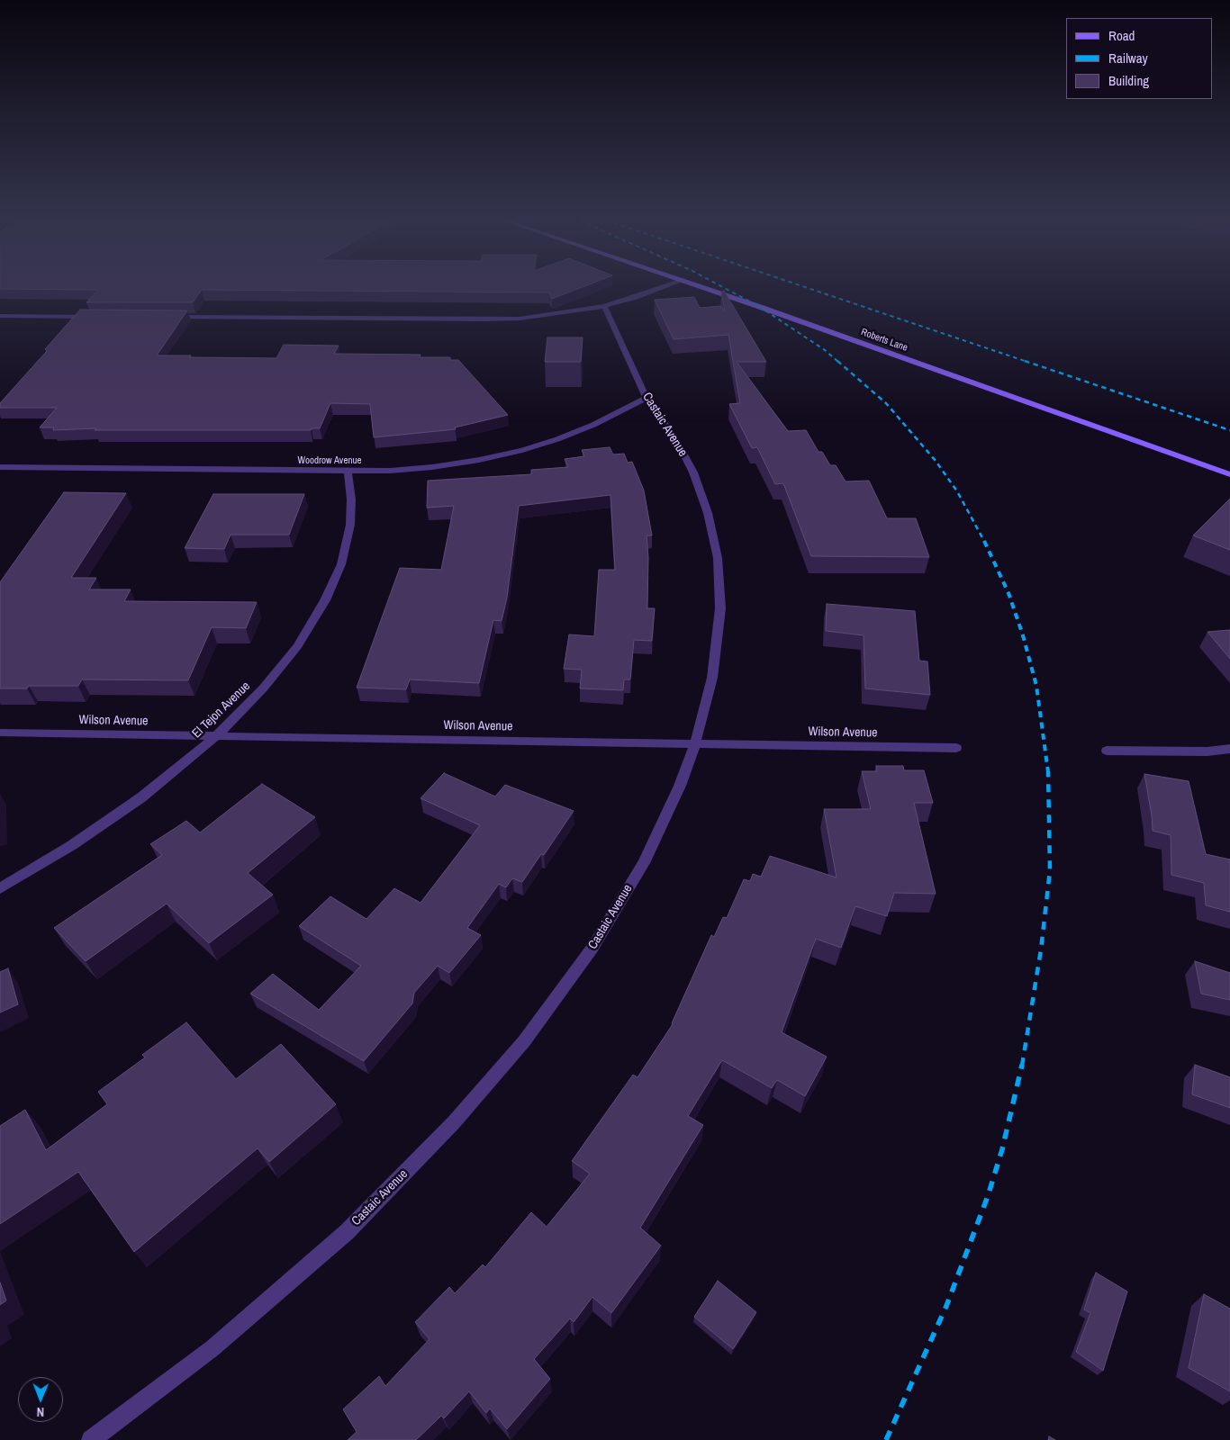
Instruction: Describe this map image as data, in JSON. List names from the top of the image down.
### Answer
{
  "streets": {
    "street": [
      "Roberts Lane",
      "Castaic Avenue",
      "Woodrow Avenue",
      "El Tejon Avenue",
      "Wilson Avenue"
    ]
  },
  "crossings": [
    ["Castaic Avenue", "Woodrow Avenue"],
    ["Castaic Avenue", "Wilson Avenue"],
    ["Woodrow Avenue", "El Tejon Avenue"],
    ["El Tejon Avenue", "Wilson Avenue"]
  ],
  "legend": ["Road", "Railway", "Building"],
  "north": "bottom"
}
